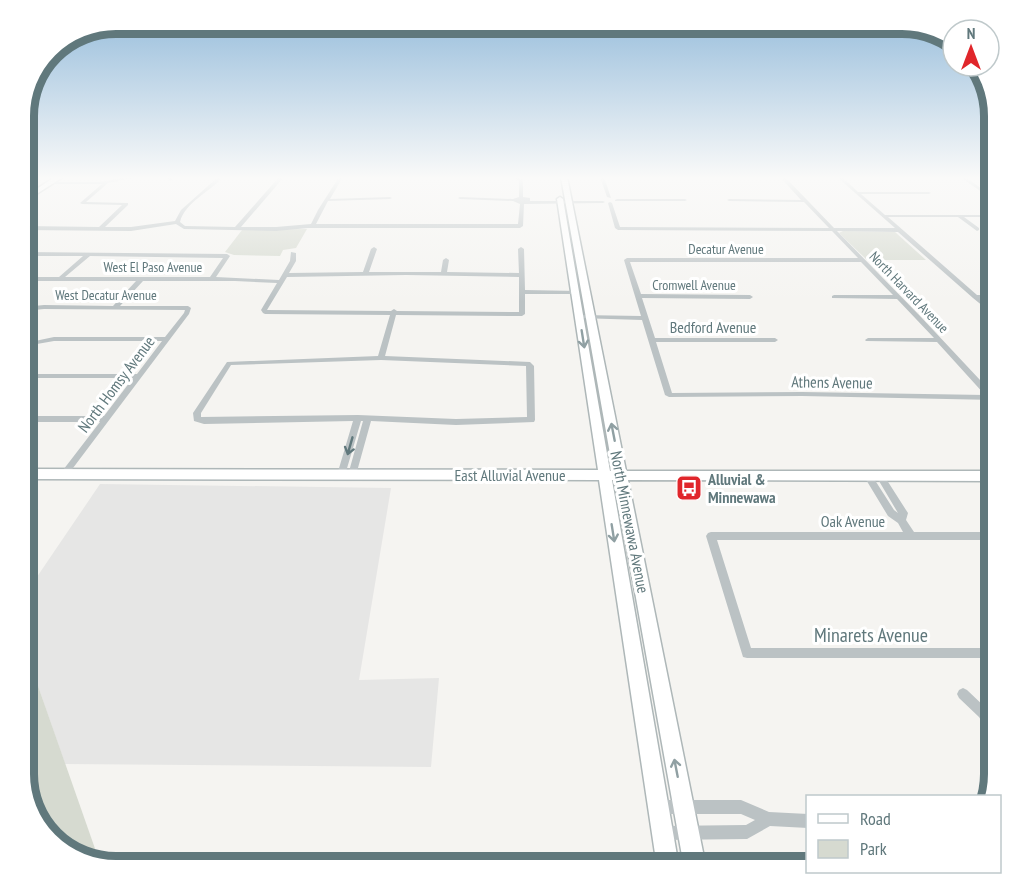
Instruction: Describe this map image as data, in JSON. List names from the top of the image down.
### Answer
{
  "streets": {
    "main road": ["East Alluvial Avenue", "North Minnewawa Avenue"],
    "street": [
      "Decatur Avenue",
      "West El Paso Avenue",
      "Cromwell Avenue",
      "North Harvard Avenue",
      "West Decatur Avenue",
      "Bedford Avenue",
      "Athens Avenue",
      "North Homsy Avenue",
      "Oak Avenue",
      "Minarets Avenue"
    ]
  },
  "crossings": [
    ["Decatur Avenue", "Cromwell Avenue"],
    ["Decatur Avenue", "North Harvard Avenue"],
    ["West Decatur Avenue", "North Homsy Avenue"],
    ["Bedford Avenue", "Athens Avenue"],
    ["Bedford Avenue", "North Minnewawa Avenue"],
    ["North Homsy Avenue", "East Alluvial Avenue"],
    ["East Alluvial Avenue", "North Minnewawa Avenue"],
    ["Oak Avenue", "Minarets Avenue"]
  ],
  "places": {
    "bus stop": ["Alluvial & Minnewawa"]
  },
  "legend": ["Road", "Park"],
  "north": "top"
}
